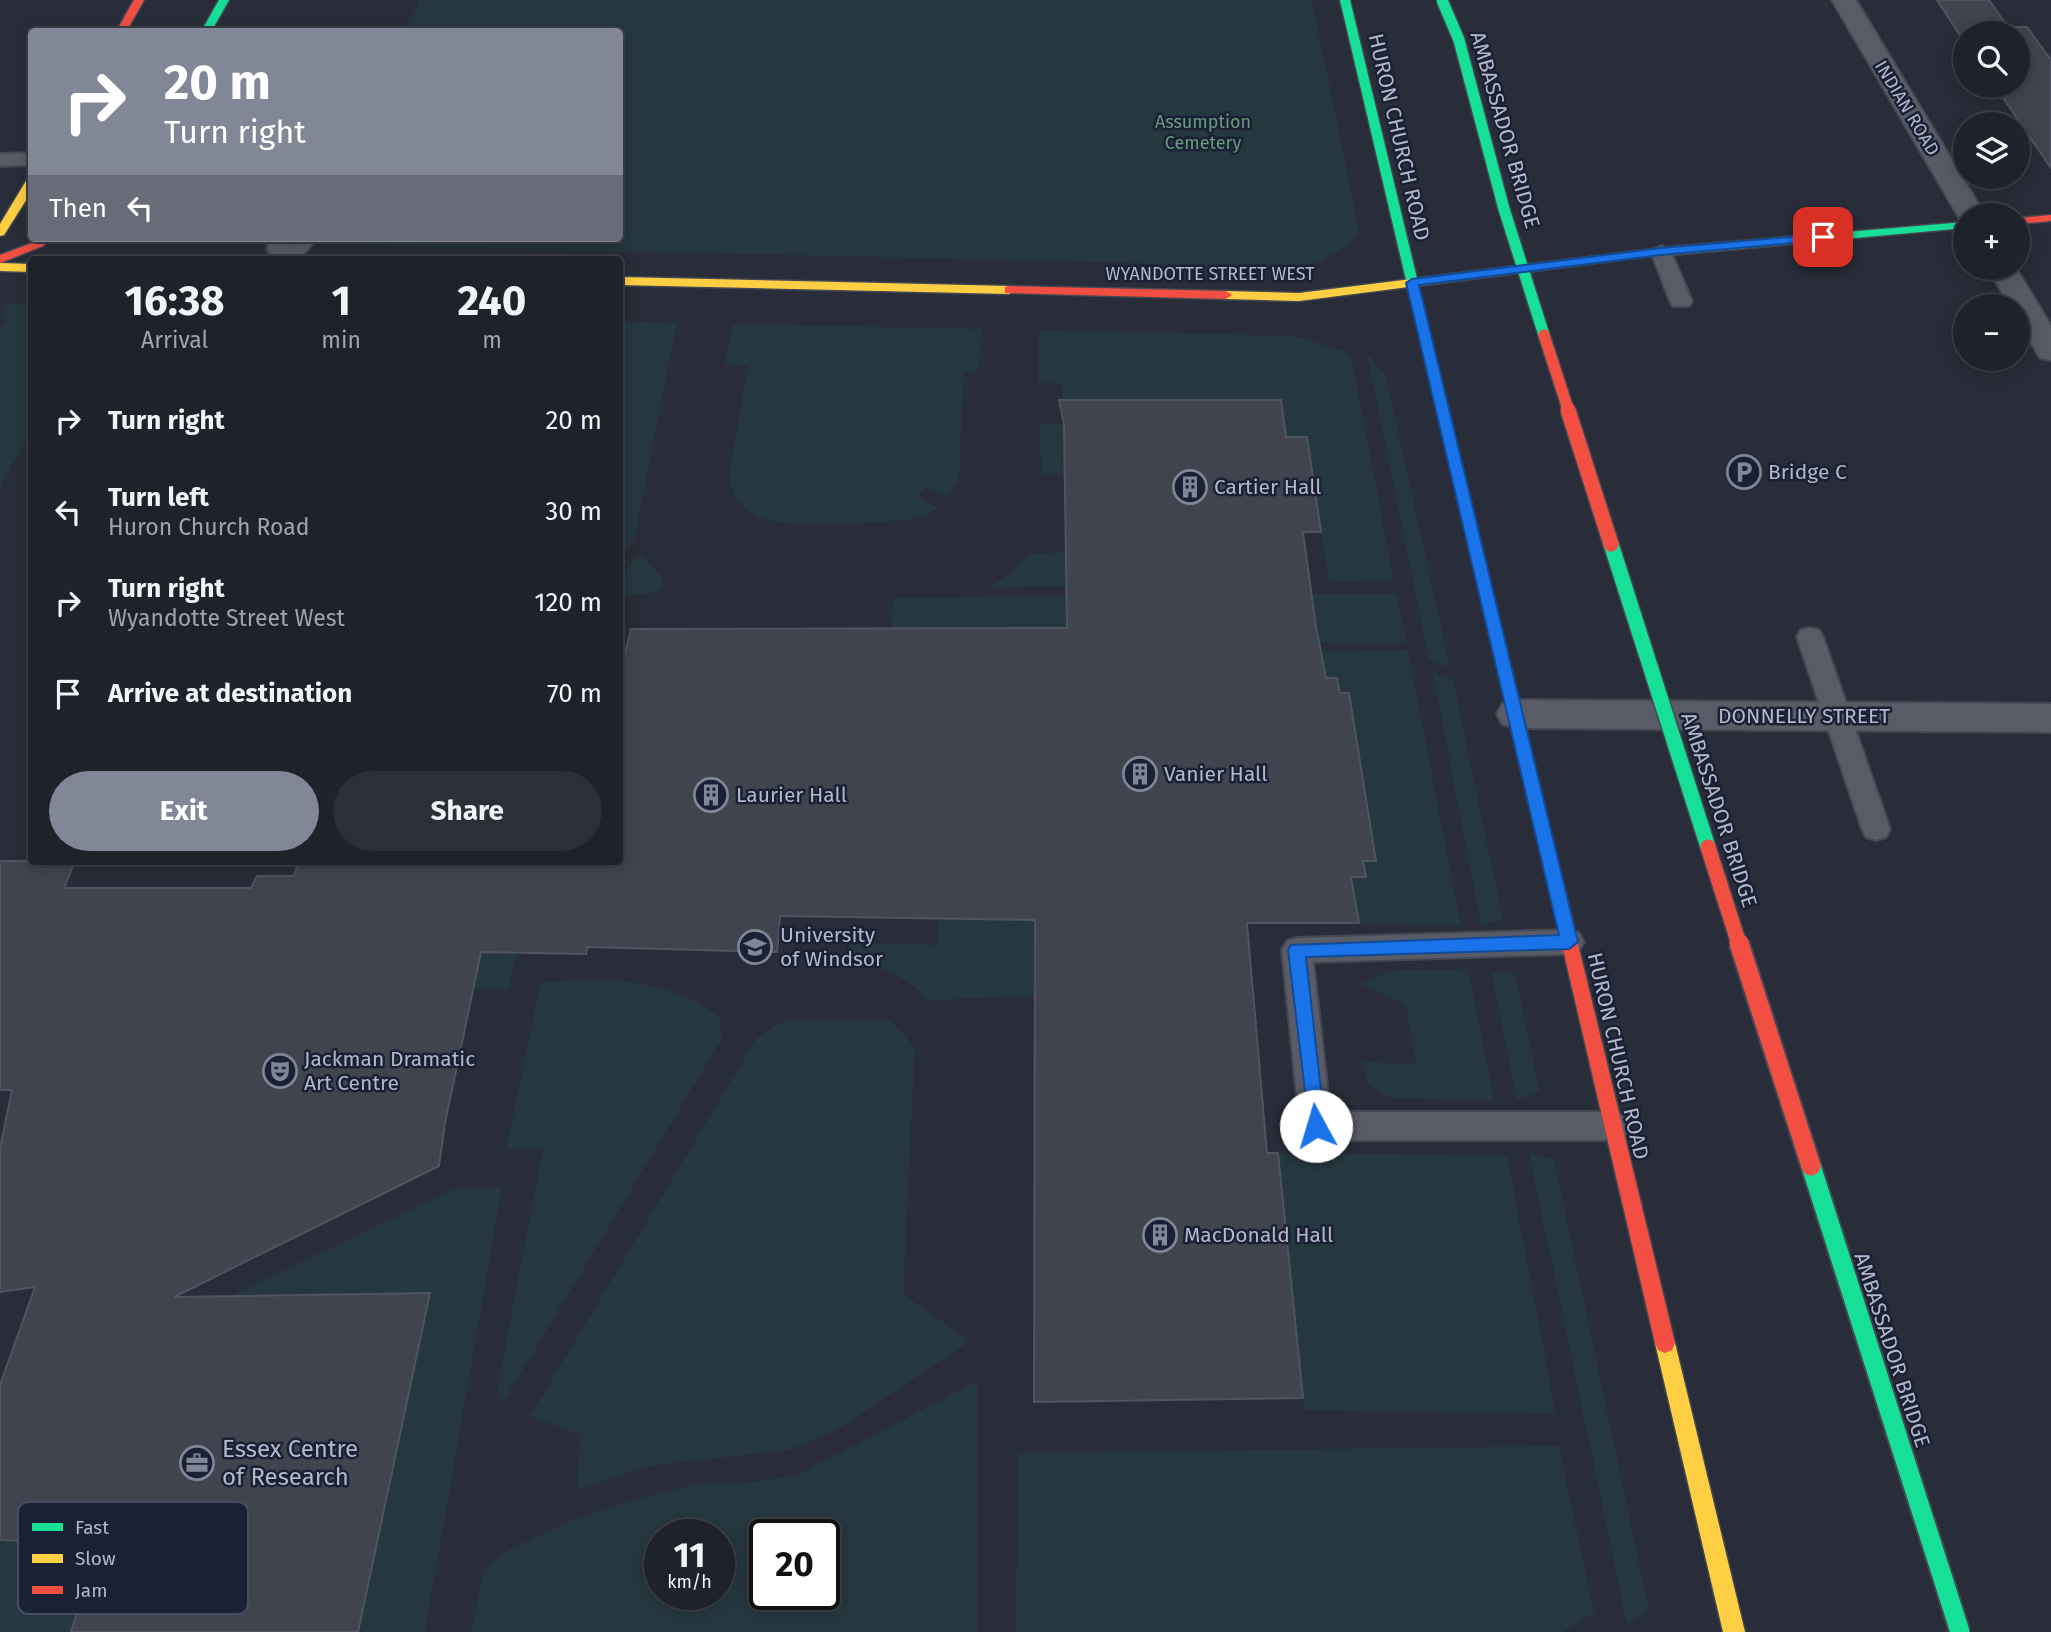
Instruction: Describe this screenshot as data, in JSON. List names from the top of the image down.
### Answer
{
  "streets": {
    "main road": ["AMBASSADOR BRIDGE", "HURON CHURCH ROAD", "WYANDOTTE STREET WEST"],
    "street": ["INDIAN ROAD", "DONNELLY STREET"]
  },
  "crossings": [
    ["HURON CHURCH ROAD", "WYANDOTTE STREET WEST"],
    ["HURON CHURCH ROAD", "DONNELLY STREET"]
  ],
  "parks": ["Assumption Cemetery"],
  "places": {
    "parking": ["Bridge C"],
    "building": [
      "Cartier Hall",
      "Vanier Hall",
      "Laurier Hall",
      "MacDonald Hall"
    ],
    "school or university": ["University of Windsor"],
    "theatre": ["Jackman Dramatic Art Centre"],
    "office": ["Essex Centre of Research"]
  },
  "legend": ["Fast", "Slow", "Jam"],
  "page": {
    "map_buttons": ["+", "−"],
    "turn": ["20 m", "Turn right"],
    "then": "Then",
    "eta": [
      "16:38",
      "Arrival",
      "1",
      "min",
      "240",
      "m"
    ],
    "list": [
      {
        "name": "Turn right",
        "value": "20 m"
      },
      {
        "name": "Turn left",
        "note": "Huron Church Road",
        "value": "30 m"
      },
      {
        "name": "Turn right",
        "note": "Wyandotte Street West",
        "value": "120 m"
      },
      {
        "name": "Arrive at destination",
        "value": "70 m"
      }
    ],
    "buttons": ["Exit", "Share"],
    "speed": "11 km/h",
    "limit": "20"
  }
}
